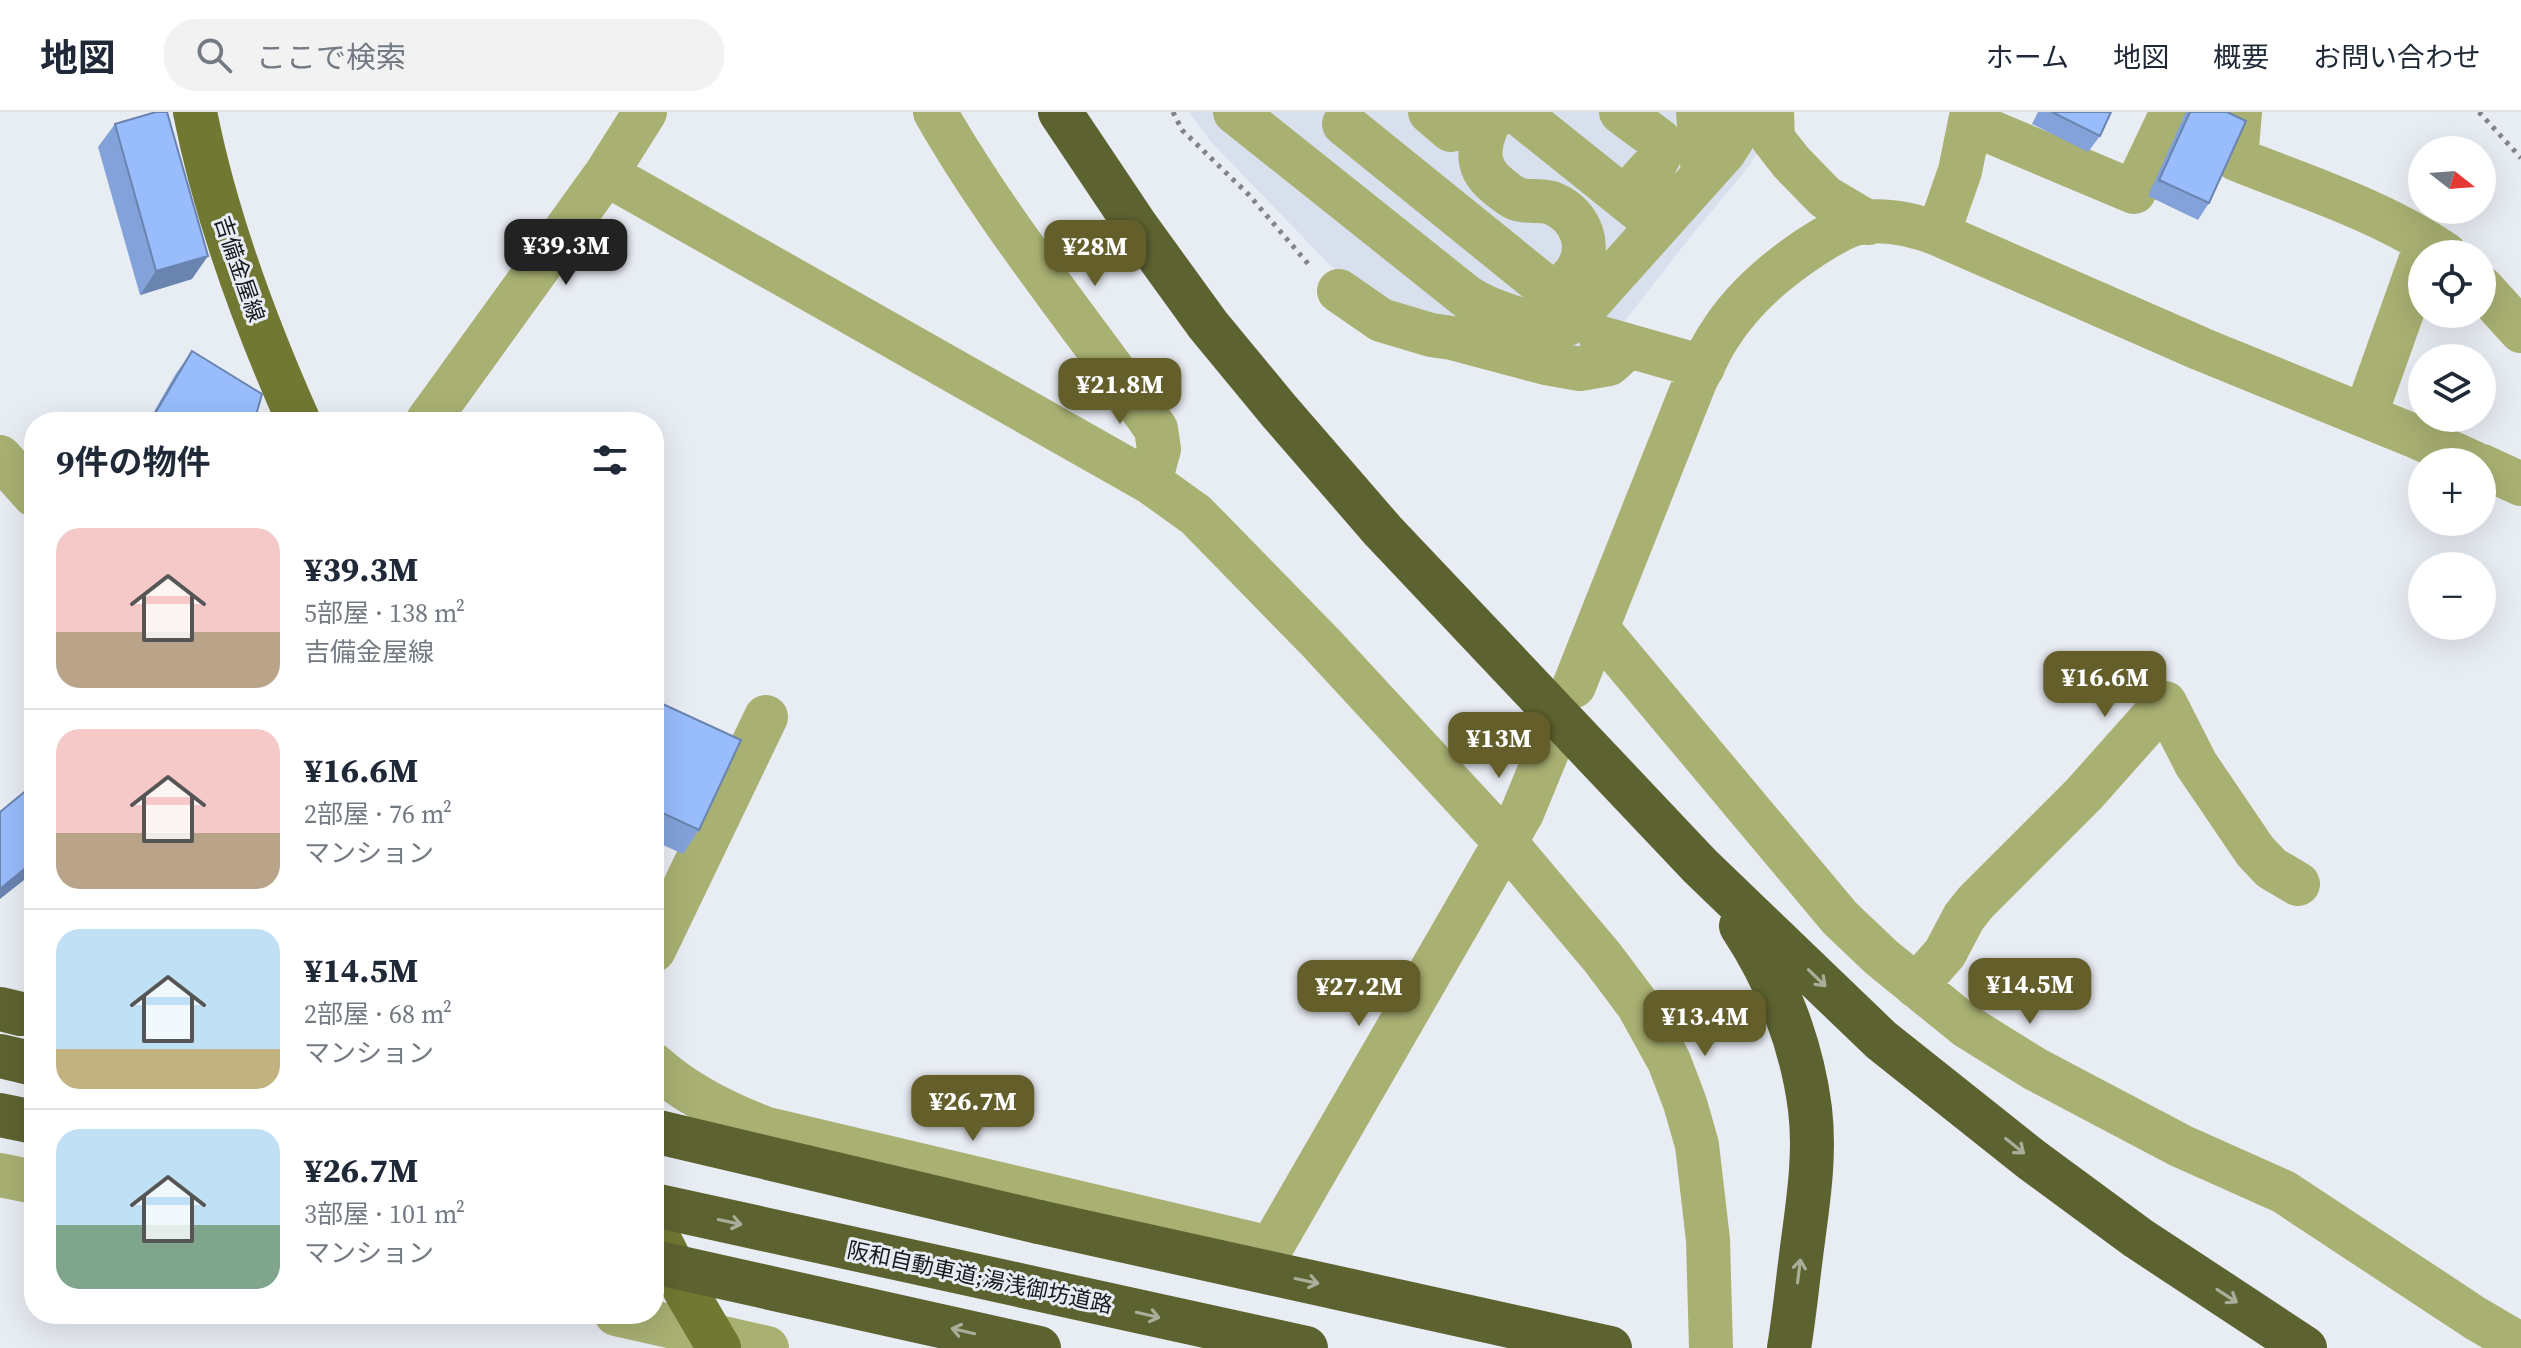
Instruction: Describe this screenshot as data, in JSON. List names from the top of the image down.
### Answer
{
  "streets": {
    "highway": ["阪和自動車道;湯浅御坊道路"],
    "main road": ["吉備金屋線"]
  },
  "north": "right",
  "page": {
    "header": "地図",
    "search": "ここで検索",
    "nav": [
      "ホーム",
      "地図",
      "概要",
      "お問い合わせ"
    ],
    "map_buttons": ["+", "−"],
    "price": [
      "¥39.3M",
      "¥28M",
      "¥21.8M",
      "¥16.6M",
      "¥13M",
      "¥14.5M",
      "¥27.2M",
      "¥13.4M",
      "¥26.7M"
    ],
    "heading": "9件の物件",
    "list": [
      {
        "name": "¥39.3M",
        "note": "5部屋 · 138 m² · 吉備金屋線"
      },
      {
        "name": "¥16.6M",
        "note": "2部屋 · 76 m² · マンション"
      },
      {
        "name": "¥14.5M",
        "note": "2部屋 · 68 m² · マンション"
      },
      {
        "name": "¥26.7M",
        "note": "3部屋 · 101 m² · マンション"
      }
    ]
  }
}
